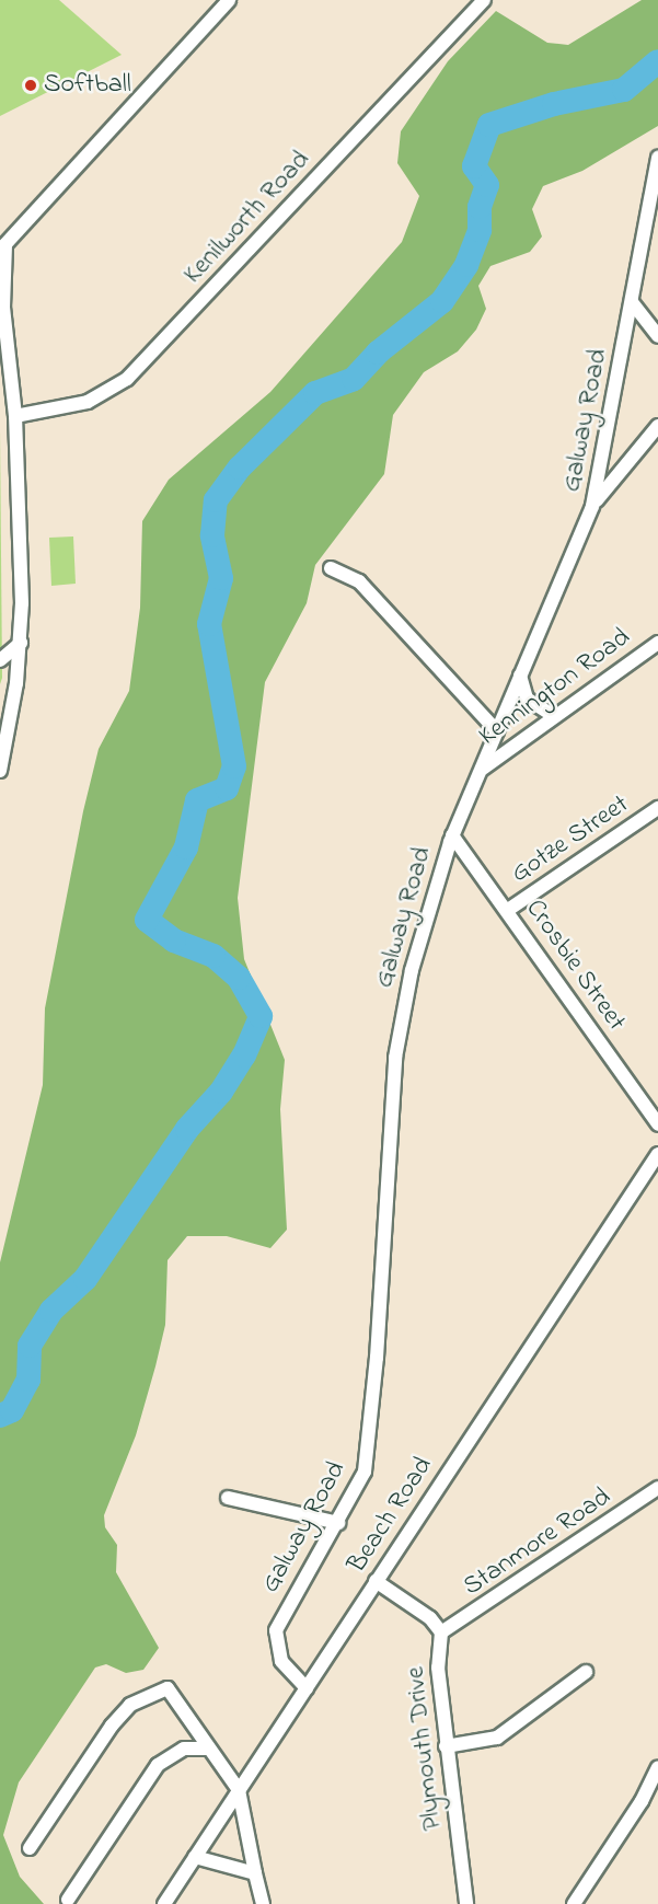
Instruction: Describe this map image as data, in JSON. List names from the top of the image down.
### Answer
{
  "streets": {
    "street": [
      "Kenilworth Road",
      "Galway Road",
      "Kennington Road",
      "Gotze Street",
      "Crosbie Street",
      "Beach Road",
      "Stanmore Road",
      "Plymouth Drive"
    ]
  },
  "crossings": [
    ["Galway Road", "Kennington Road"],
    ["Galway Road", "Crosbie Street"],
    ["Galway Road", "Beach Road"],
    ["Gotze Street", "Crosbie Street"],
    ["Beach Road", "Plymouth Drive"],
    ["Stanmore Road", "Plymouth Drive"]
  ],
  "places": ["Softball"]
}
